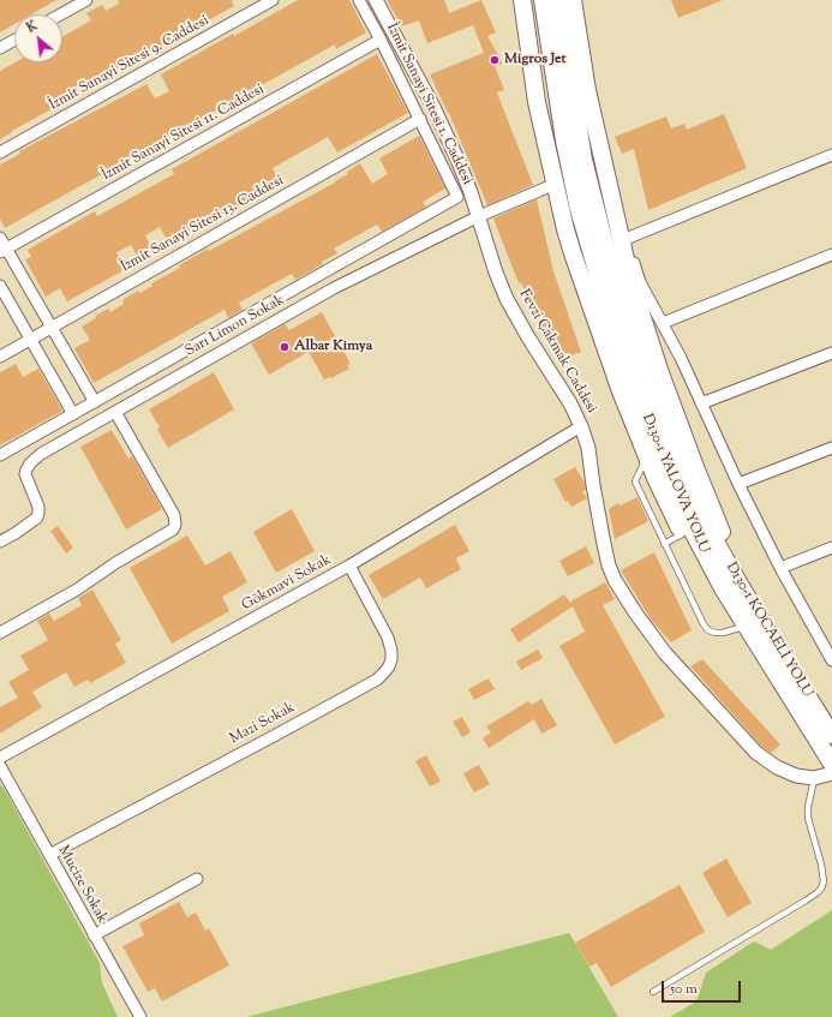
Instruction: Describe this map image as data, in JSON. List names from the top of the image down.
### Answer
{
  "streets": {
    "highway": ["D130-1 YALOVA YOLU", "D130-1 KOCAELİ YOLU"],
    "street": [
      "İzmit Sanayi Sitesi 9. Caddesi",
      "İzmit Sanayi Sitesi 1. Caddesi",
      "İzmit Sanayi Sitesi 11. Caddesi",
      "İzmit Sanayi Sitesi 13. Caddesi",
      "Sarı Limon Sokak",
      "Fevzi Çakmak Caddesi",
      "Gökmavi Sokak",
      "Mazi Sokak",
      "Mucize Sokak"
    ]
  },
  "crossings": [
    ["İzmit Sanayi Sitesi 1. Caddesi", "İzmit Sanayi Sitesi 11. Caddesi"],
    ["İzmit Sanayi Sitesi 1. Caddesi", "İzmit Sanayi Sitesi 13. Caddesi"],
    ["Sarı Limon Sokak", "Fevzi Çakmak Caddesi"],
    ["Fevzi Çakmak Caddesi", "Gökmavi Sokak"],
    ["D130-1 YALOVA YOLU", "D130-1 KOCAELİ YOLU"],
    ["Gökmavi Sokak", "Mazi Sokak"],
    ["Mazi Sokak", "Mucize Sokak"]
  ],
  "places": ["Migros Jet", "Albar Kimya"],
  "scale_bar": "50 m",
  "north": "top left"
}
